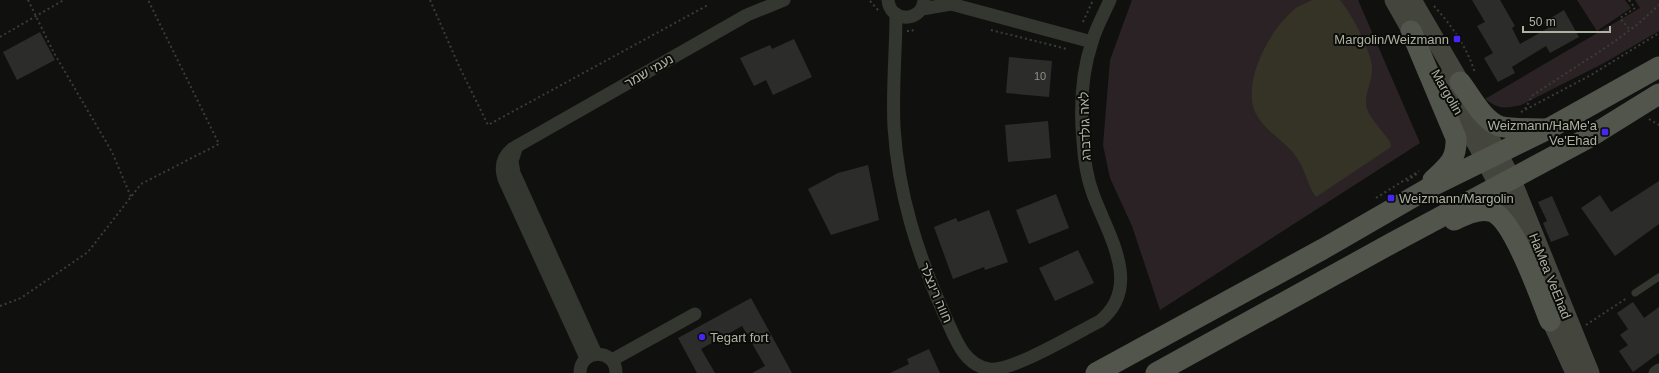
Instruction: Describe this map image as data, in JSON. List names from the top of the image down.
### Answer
{
  "streets": {
    "street": [
      "נעמי שמר",
      "Margolin",
      "לאה גולדברג",
      "HaMea VeEhad",
      "חווה רינצלר"
    ]
  },
  "crossings": [
    ["Margolin", "HaMea VeEhad"],
    ["לאה גולדברג", "חווה רינצלר"]
  ],
  "places": {
    "transit": ["Margolin/Weizmann", "Weizmann/HaMe'a Ve'Ehad", "Weizmann/Margolin"],
    "other": ["Tegart fort"]
  },
  "house_numbers": ["10"],
  "scale_bar": "50 m"
}
